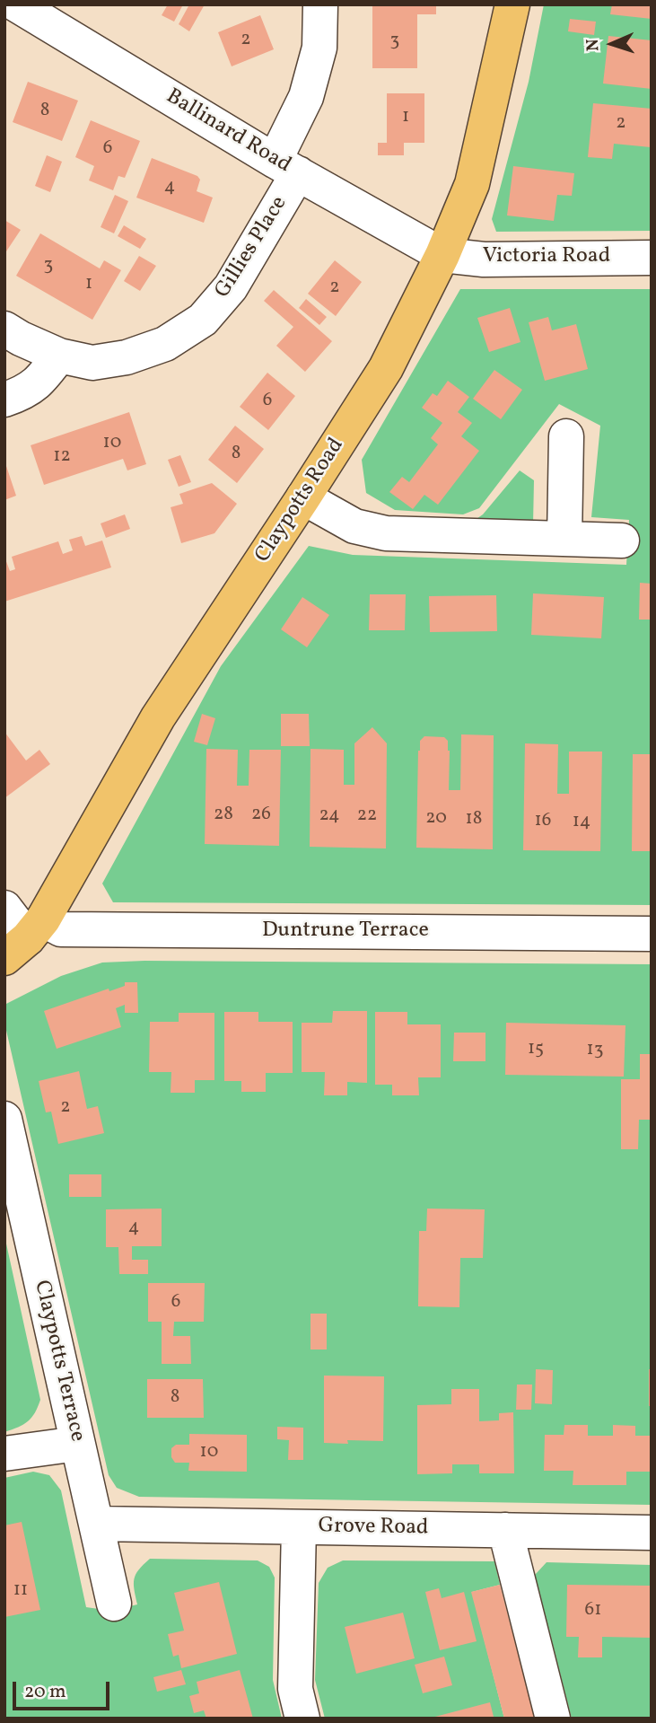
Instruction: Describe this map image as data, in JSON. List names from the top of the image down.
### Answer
{
  "streets": {
    "main road": ["Claypotts Road"],
    "street": [
      "Ballinard Road",
      "Gillies Place",
      "Victoria Road",
      "Duntrune Terrace",
      "Claypotts Terrace",
      "Grove Road"
    ]
  },
  "crossings": [
    ["Ballinard Road", "Gillies Place"],
    ["Ballinard Road", "Victoria Road"],
    ["Ballinard Road", "Claypotts Road"],
    ["Victoria Road", "Claypotts Road"],
    ["Claypotts Road", "Duntrune Terrace"],
    ["Claypotts Terrace", "Grove Road"]
  ],
  "house_numbers": [
    "2",
    "3",
    "8",
    "1",
    "2",
    "6",
    "4",
    "3",
    "1",
    "2",
    "6",
    "10",
    "8",
    "12",
    "28",
    "26",
    "24",
    "22",
    "20",
    "18",
    "16",
    "14",
    "15",
    "13",
    "2",
    "4",
    "6",
    "8",
    "10",
    "11",
    "61"
  ],
  "scale_bar": "20 m",
  "north": "left"
}
